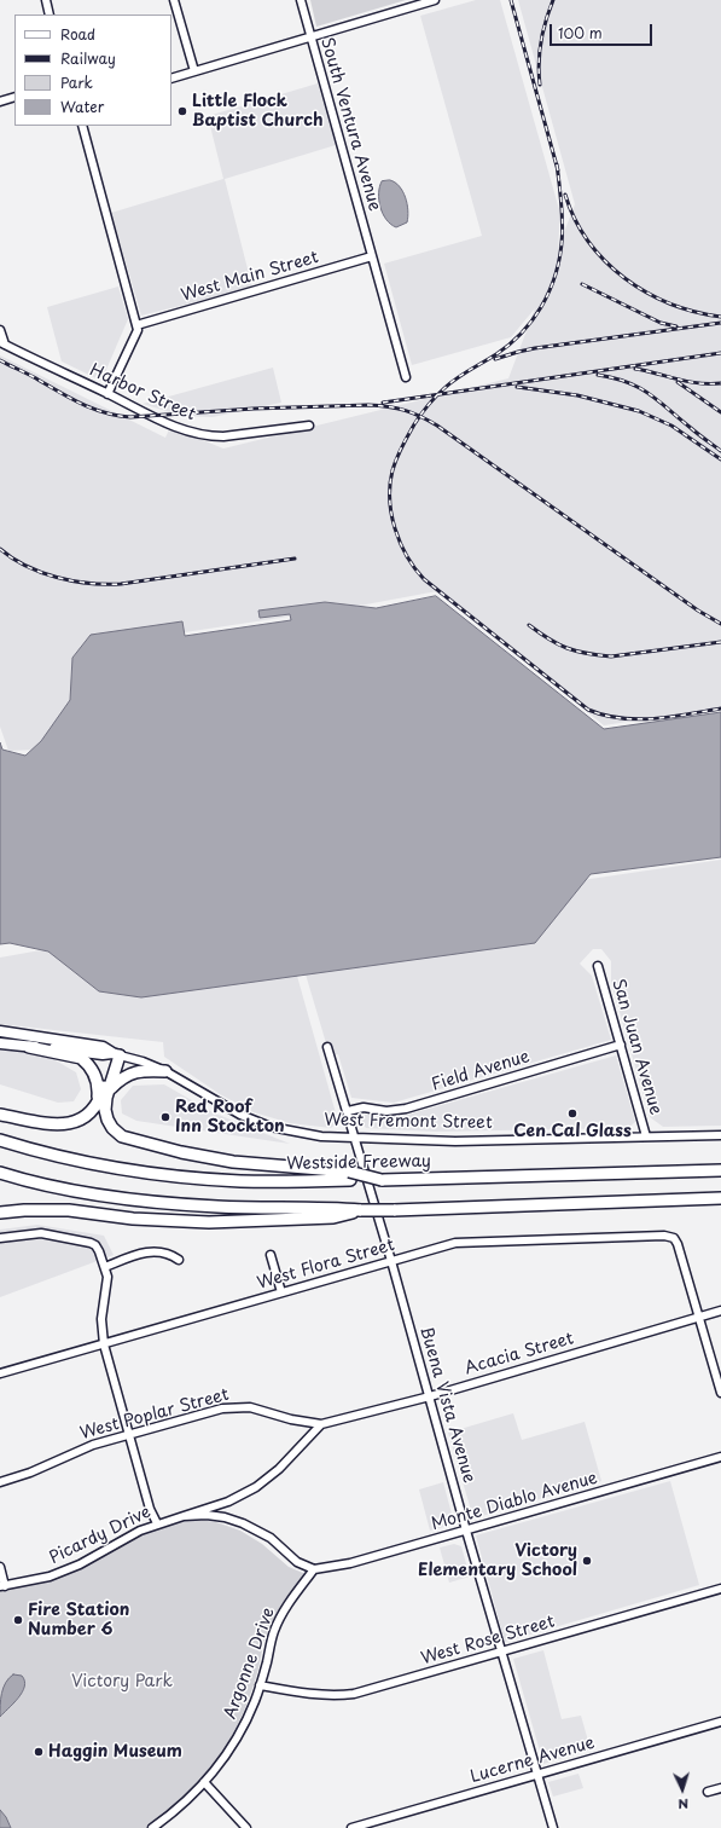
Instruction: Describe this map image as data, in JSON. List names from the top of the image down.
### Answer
{
  "streets": {
    "highway": ["Westside Freeway"],
    "main road": ["West Fremont Street"],
    "street": [
      "South Ventura Avenue",
      "West Main Street",
      "Harbor Street",
      "San Juan Avenue",
      "Field Avenue",
      "West Flora Street",
      "Acacia Street",
      "Buena Vista Avenue",
      "West Poplar Street",
      "Monte Diablo Avenue",
      "Picardy Drive",
      "West Rose Street",
      "Argonne Drive",
      "Lucerne Avenue"
    ]
  },
  "crossings": [
    ["South Ventura Avenue", "West Main Street"],
    ["San Juan Avenue", "Field Avenue"],
    ["San Juan Avenue", "West Fremont Street"],
    ["Field Avenue", "Buena Vista Avenue"],
    ["West Fremont Street", "Buena Vista Avenue"],
    ["West Flora Street", "Acacia Street"],
    ["West Flora Street", "Buena Vista Avenue"],
    ["Acacia Street", "Buena Vista Avenue"],
    ["Acacia Street", "West Poplar Street"],
    ["Buena Vista Avenue", "Monte Diablo Avenue"],
    ["Buena Vista Avenue", "West Rose Street"],
    ["Buena Vista Avenue", "Lucerne Avenue"],
    ["Monte Diablo Avenue", "Picardy Drive"],
    ["Monte Diablo Avenue", "Argonne Drive"],
    ["Picardy Drive", "Argonne Drive"],
    ["West Rose Street", "Argonne Drive"]
  ],
  "parks": ["Victory Park"],
  "places": [
    "Little Flock Baptist Church",
    "Cen Cal Glass",
    "Red Roof Inn Stockton",
    "Victory Elementary School",
    "Fire Station Number 6",
    "Haggin Museum"
  ],
  "legend": [
    "Road",
    "Railway",
    "Park",
    "Water"
  ],
  "scale_bar": "100 m",
  "north": "bottom"
}
